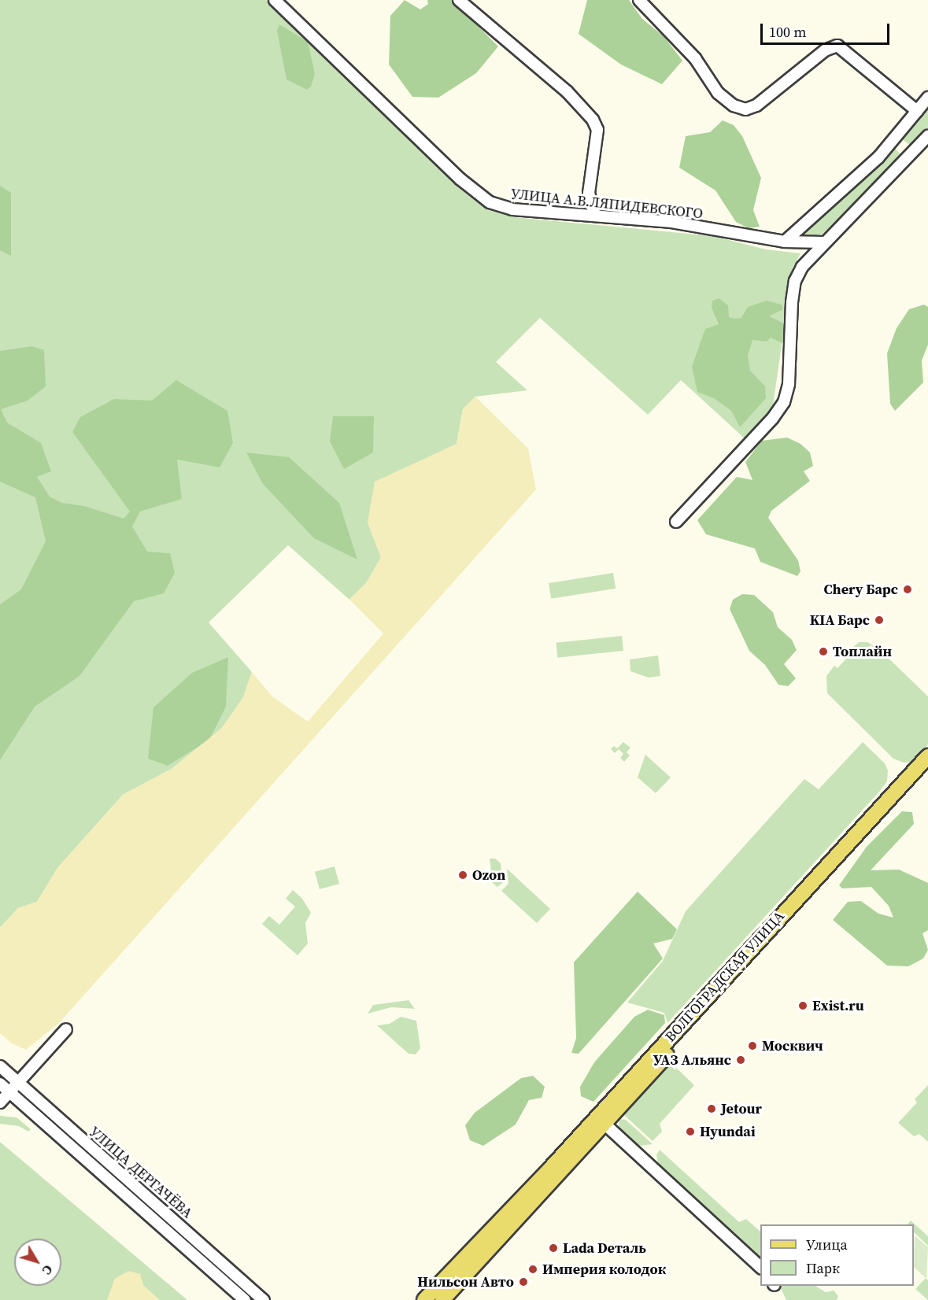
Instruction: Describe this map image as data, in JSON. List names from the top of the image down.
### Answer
{
  "streets": {
    "main road": ["ВОЛГОГРАДСКАЯ УЛИЦА"],
    "street": ["УЛИЦА А.В.ЛЯПИДЕВСКОГО", "УЛИЦА ДЕРГАЧЁВА"]
  },
  "places": [
    "Chery Барс",
    "KIA Барс",
    "Топлайн",
    "Ozon",
    "Exist.ru",
    "Москвич",
    "УАЗ Альянс",
    "Jetour",
    "Hyundai",
    "Lada Dеталь",
    "Империя колодок",
    "Нильсон Авто"
  ],
  "legend": ["Улица", "Парк"],
  "scale_bar": "100 m",
  "north": "bottom right"
}
